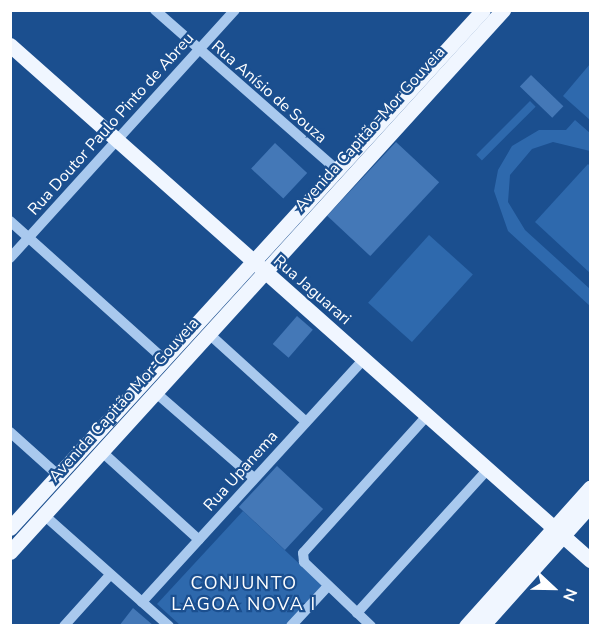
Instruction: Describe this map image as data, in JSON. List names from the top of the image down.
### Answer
{
  "streets": {
    "main road": ["Avenida Capitão-Mor Gouveia", "Rua Jaguarari", "Avenida Capitão Mor-Gouveia"],
    "street": ["Rua Anísio de Souza", "Rua Doutor Paulo Pinto de Abreu", "Rua Upanema"]
  },
  "crossings": [
    ["Rua Anísio de Souza", "Rua Doutor Paulo Pinto de Abreu"],
    ["Rua Anísio de Souza", "Avenida Capitão-Mor Gouveia"],
    ["Rua Doutor Paulo Pinto de Abreu", "Rua Jaguarari"],
    ["Avenida Capitão-Mor Gouveia", "Rua Jaguarari"],
    ["Avenida Capitão-Mor Gouveia", "Avenida Capitão Mor-Gouveia"],
    ["Rua Jaguarari", "Avenida Capitão Mor-Gouveia"],
    ["Rua Jaguarari", "Rua Upanema"]
  ],
  "districts": ["CONJUNTO LAGOA NOVA I"],
  "north": "right"
}
